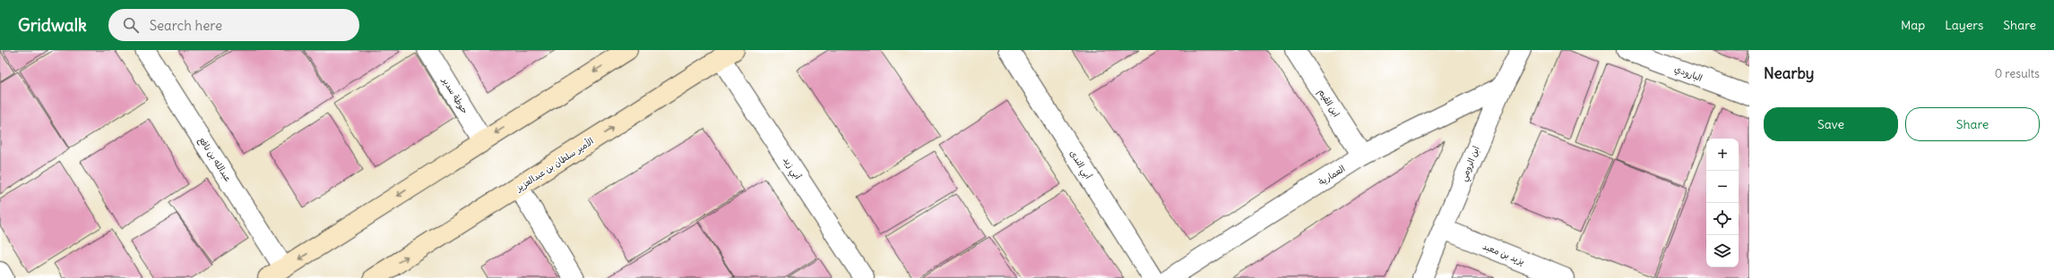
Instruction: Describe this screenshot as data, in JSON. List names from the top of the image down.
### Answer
{
  "streets": {
    "street": [
      "البارودي",
      "حوطة سدير",
      "ابن القيم",
      "عبدالله بن نافع",
      "ابن الرومي",
      "الأمير سلطان بن عبدالعزيز",
      "أبي الندى",
      "أبي زيد",
      "العمارية",
      "يزيد بن معبد"
    ]
  },
  "crossings": [
    ["ابن القيم", "العمارية"],
    ["ابن الرومي", "العمارية"],
    ["ابن الرومي", "يزيد بن معبد"],
    ["الأمير سلطان بن عبدالعزيز", "أبي زيد"]
  ],
  "page": {
    "header": "Gridwalk",
    "search": "Search here",
    "nav": ["Map", "Layers", "Share"],
    "heading": ["Nearby", "0 results"],
    "buttons": ["Save", "Share"],
    "map_buttons": ["+", "−"]
  }
}
